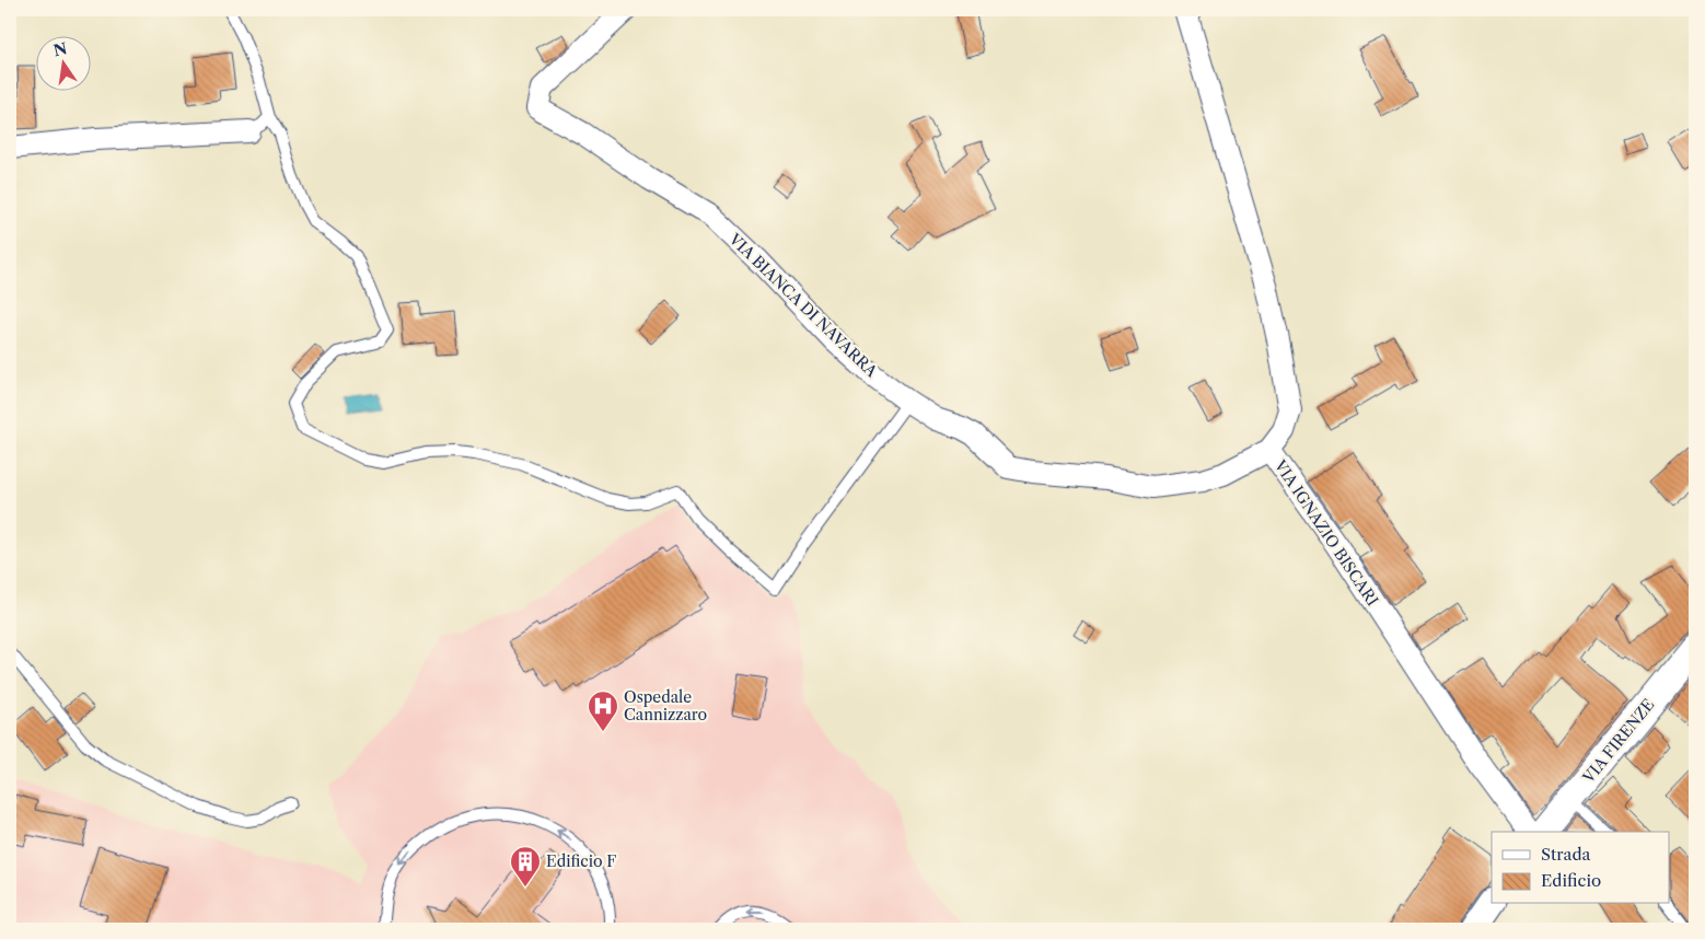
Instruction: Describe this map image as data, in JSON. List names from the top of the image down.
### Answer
{
  "streets": {
    "street": ["VIA BIANCA DI NAVARRA", "VIA IGNAZIO BISCARI", "VIA FIRENZE"]
  },
  "crossings": [
    ["VIA BIANCA DI NAVARRA", "VIA IGNAZIO BISCARI"]
  ],
  "places": {
    "hospital": ["Ospedale Cannizzaro"],
    "building": ["Edificio F"]
  },
  "legend": ["Strada", "Edificio"],
  "north": "top"
}
